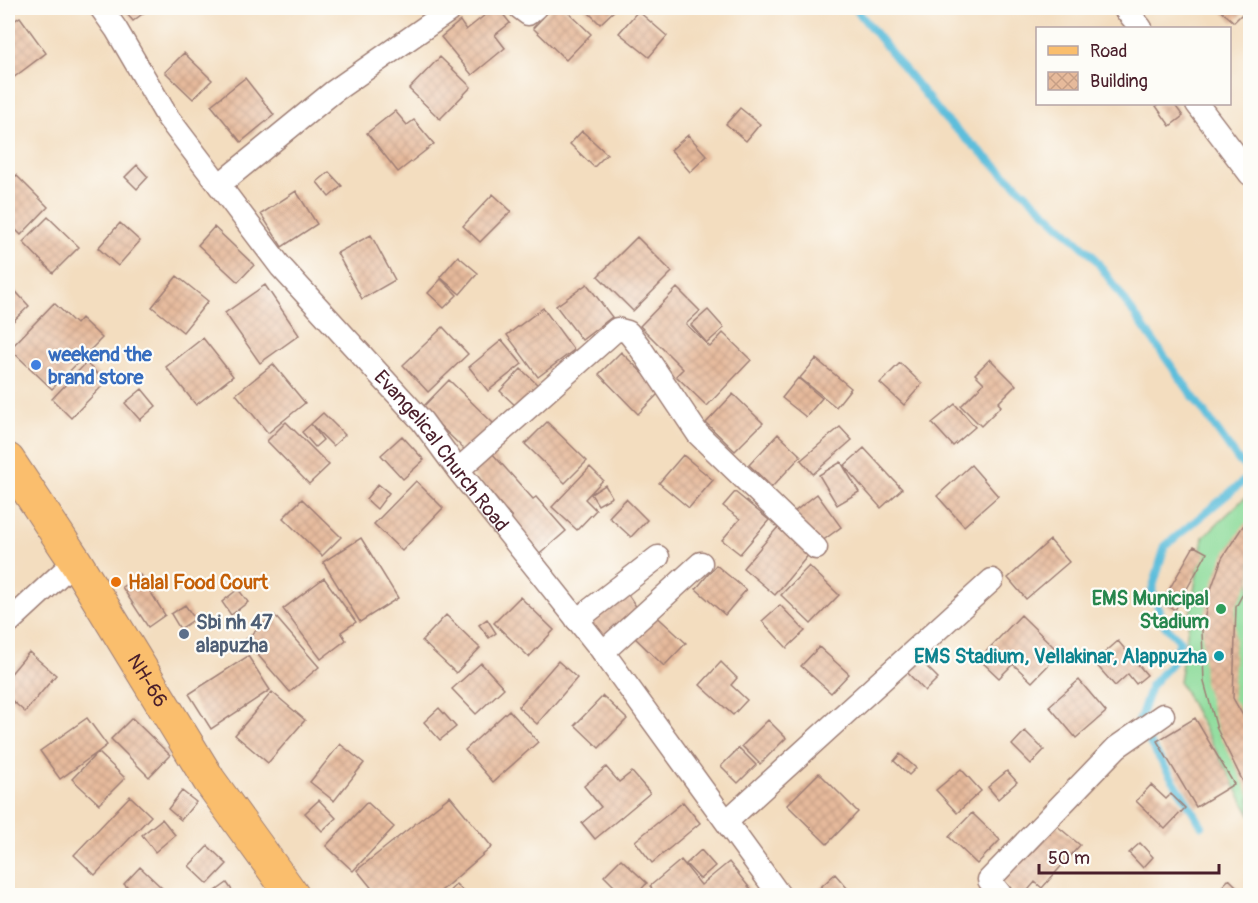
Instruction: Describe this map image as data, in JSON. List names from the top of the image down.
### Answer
{
  "streets": {
    "main road": ["NH-66"],
    "street": ["Evangelical Church Road"]
  },
  "places": [
    "weekend the brand store",
    "Halal Food Court",
    "EMS Municipal Stadium",
    "Sbi nh 47 alapuzha",
    "EMS Stadium, Vellakinar, Alappuzha"
  ],
  "legend": ["Road", "Building"],
  "scale_bar": "50 m"
}
